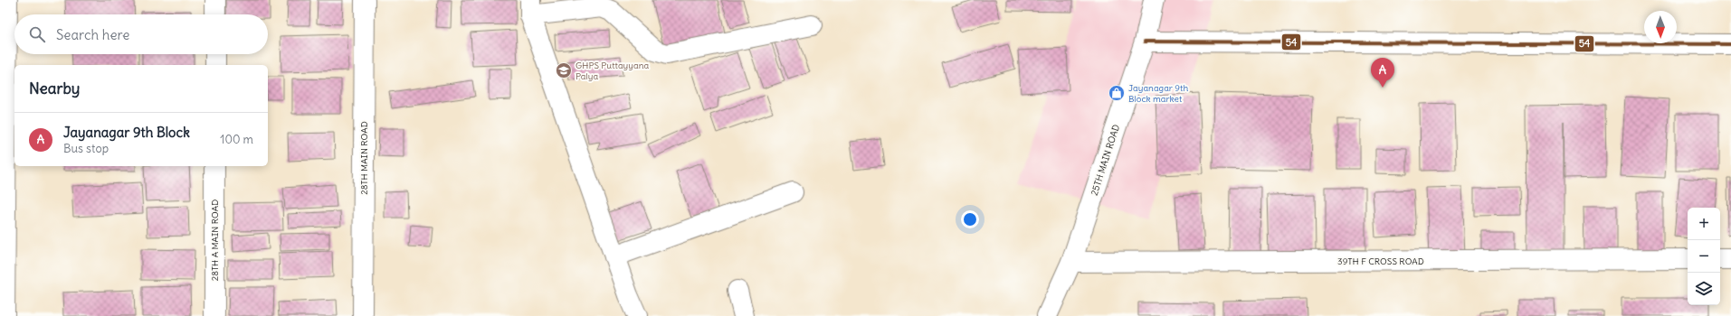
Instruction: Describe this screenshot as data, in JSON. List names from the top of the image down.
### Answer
{
  "streets": {
    "street": [
      "28TH MAIN ROAD",
      "25TH MAIN ROAD",
      "28TH A MAIN ROAD",
      "39TH F CROSS ROAD"
    ]
  },
  "crossings": [
    ["25TH MAIN ROAD", "39TH F CROSS ROAD"]
  ],
  "places": {
    "school or university": ["GHPS Puttayyana Palya"],
    "shop": ["Jayanagar 9th Block market"]
  },
  "lines": ["transit line 54"],
  "north": "bottom",
  "page": {
    "search": "Search here",
    "pins": "A",
    "heading": "Nearby",
    "list": [
      {
        "mark": "A",
        "name": "Jayanagar 9th Block",
        "note": "Bus stop",
        "value": "100 m"
      }
    ],
    "map_buttons": ["+", "−"]
  }
}
